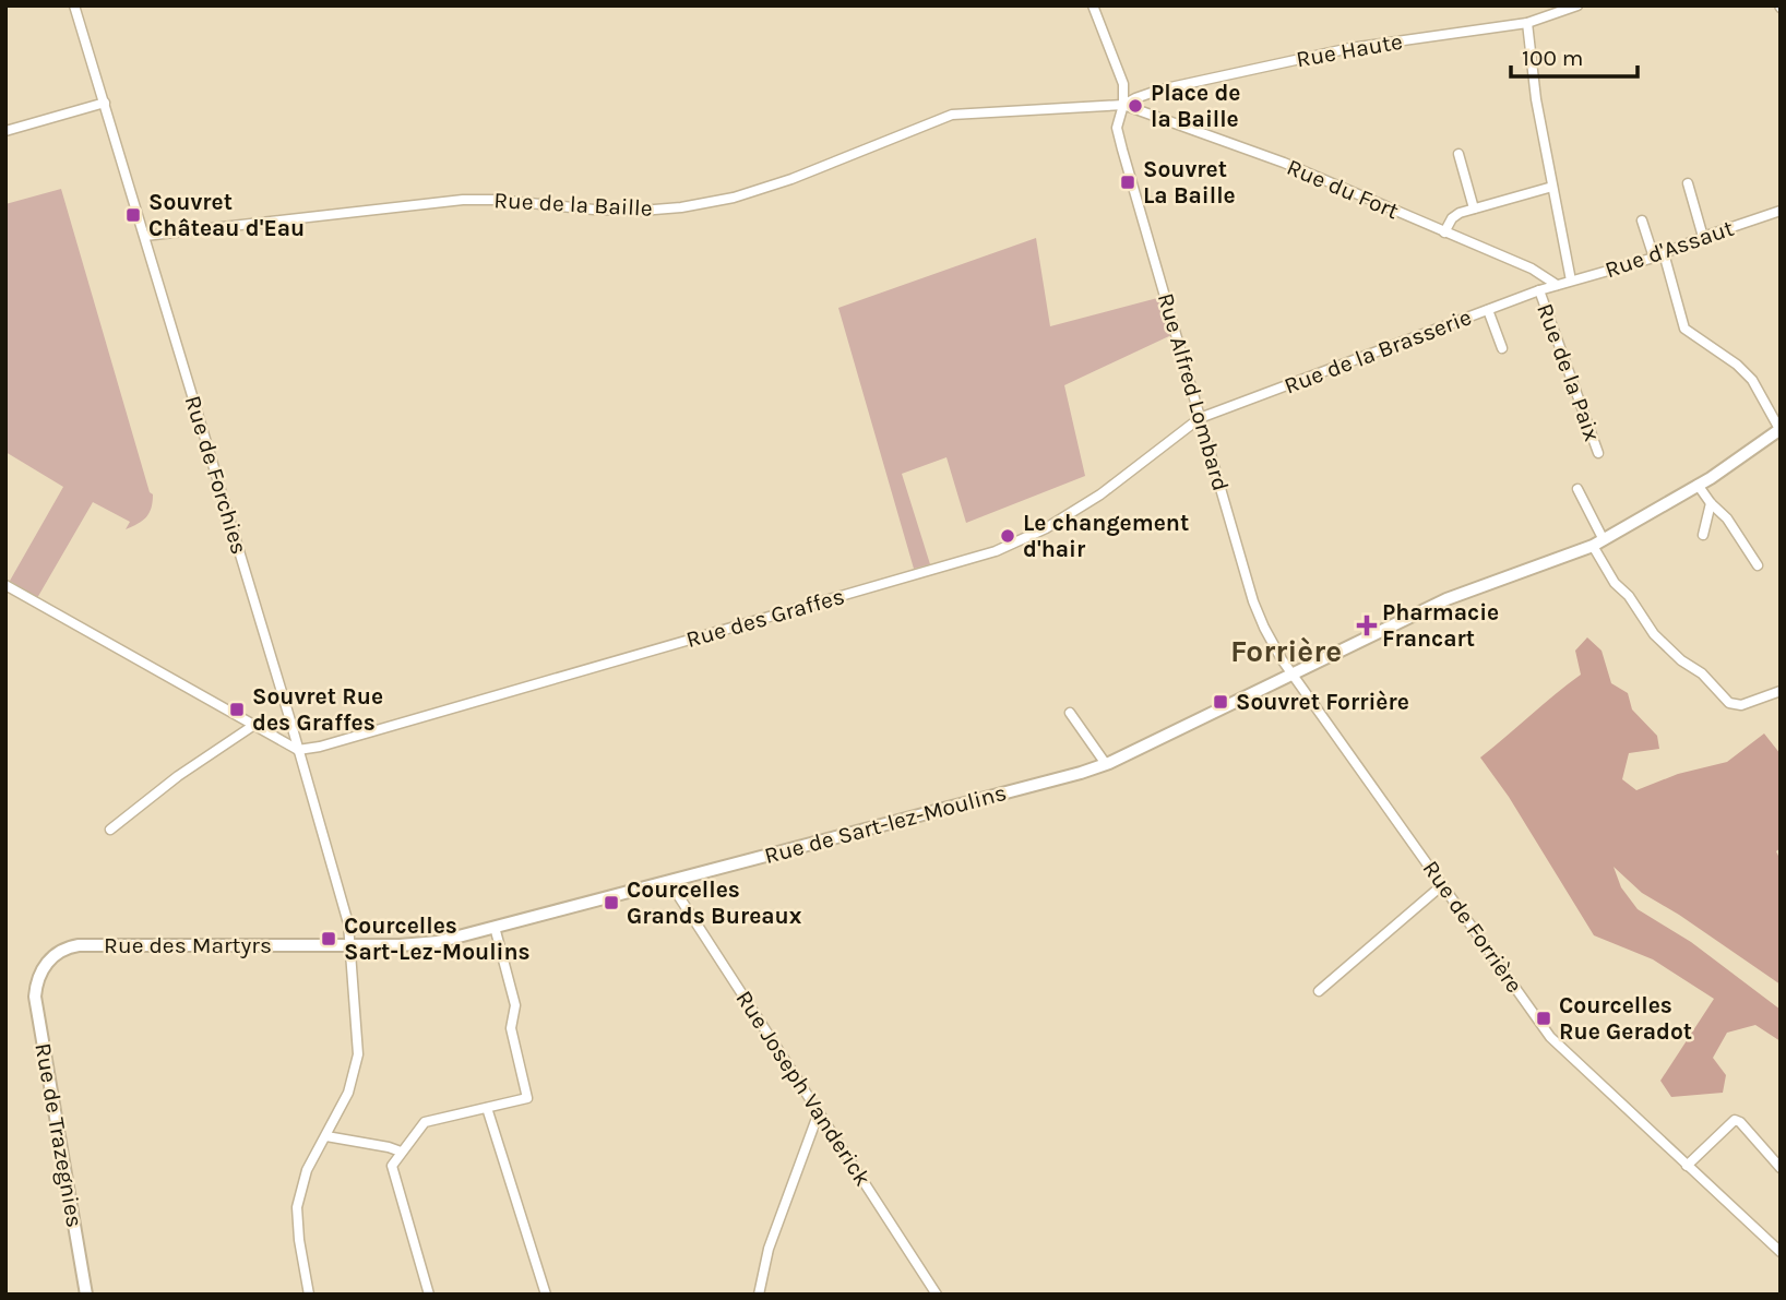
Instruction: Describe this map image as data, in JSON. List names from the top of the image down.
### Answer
{
  "streets": {
    "main road": ["Rue de Sart-lez-Moulins", "Rue des Martyrs", "Rue de Trazegnies"],
    "street": [
      "Rue Haute",
      "Rue du Fort",
      "Rue de la Baille",
      "Rue d'Assaut",
      "Rue de la Brasserie",
      "Rue de la Paix",
      "Rue Alfred Lombard",
      "Rue de Forchies",
      "Rue des Graffes",
      "Rue de Forrière",
      "Rue Joseph Vanderick"
    ]
  },
  "crossings": [
    ["Rue Haute", "Rue du Fort"],
    ["Rue Haute", "Rue de la Baille"],
    ["Rue Haute", "Rue Alfred Lombard"],
    ["Rue du Fort", "Rue de la Baille"],
    ["Rue du Fort", "Rue d'Assaut"],
    ["Rue du Fort", "Rue de la Brasserie"],
    ["Rue du Fort", "Rue Alfred Lombard"],
    ["Rue de la Baille", "Rue Alfred Lombard"],
    ["Rue de la Baille", "Rue de Forchies"],
    ["Rue d'Assaut", "Rue de la Brasserie"],
    ["Rue de la Brasserie", "Rue de la Paix"],
    ["Rue de la Brasserie", "Rue Alfred Lombard"],
    ["Rue de la Brasserie", "Rue des Graffes"],
    ["Rue Alfred Lombard", "Rue des Graffes"],
    ["Rue Alfred Lombard", "Rue de Sart-lez-Moulins"],
    ["Rue Alfred Lombard", "Rue de Forrière"],
    ["Rue de Forchies", "Rue des Graffes"],
    ["Rue de Forchies", "Rue de Sart-lez-Moulins"],
    ["Rue de Forchies", "Rue des Martyrs"],
    ["Rue de Sart-lez-Moulins", "Rue de Forrière"],
    ["Rue de Sart-lez-Moulins", "Rue des Martyrs"],
    ["Rue de Sart-lez-Moulins", "Rue Joseph Vanderick"],
    ["Rue des Martyrs", "Rue de Trazegnies"]
  ],
  "districts": ["Forrière"],
  "places": {
    "other": ["Place de la Baille", "Le changement d'hair"],
    "transit": [
      "Souvret La Baille",
      "Souvret Château d'Eau",
      "Souvret Forrière",
      "Souvret Rue des Graffes",
      "Courcelles Grands Bureaux",
      "Courcelles Sart-Lez-Moulins",
      "Courcelles Rue Geradot"
    ],
    "health": ["Pharmacie Francart"]
  },
  "scale_bar": "100 m"
}
